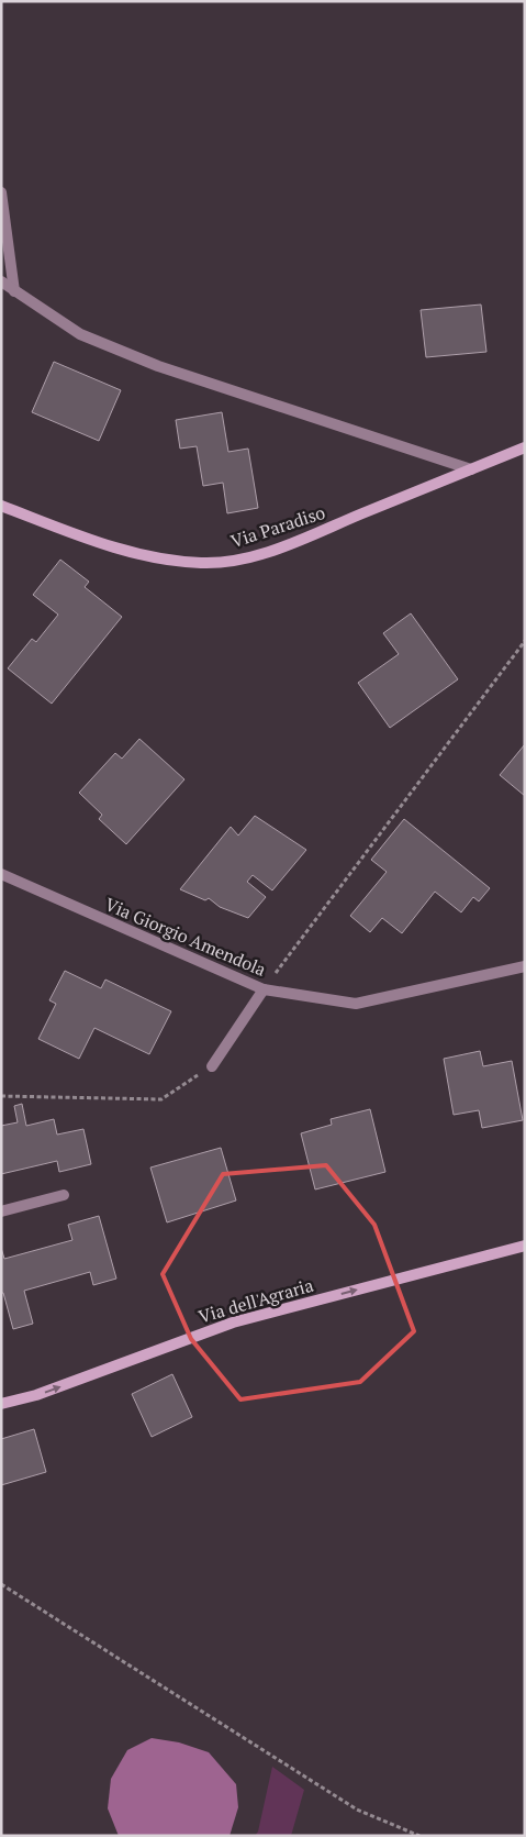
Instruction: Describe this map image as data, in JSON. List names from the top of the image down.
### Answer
{
  "streets": {
    "main road": ["Via Paradiso", "Via dell'Agraria"],
    "street": ["Via Giorgio Amendola"]
  },
  "one_way": ["Via dell'Agraria"]
}
